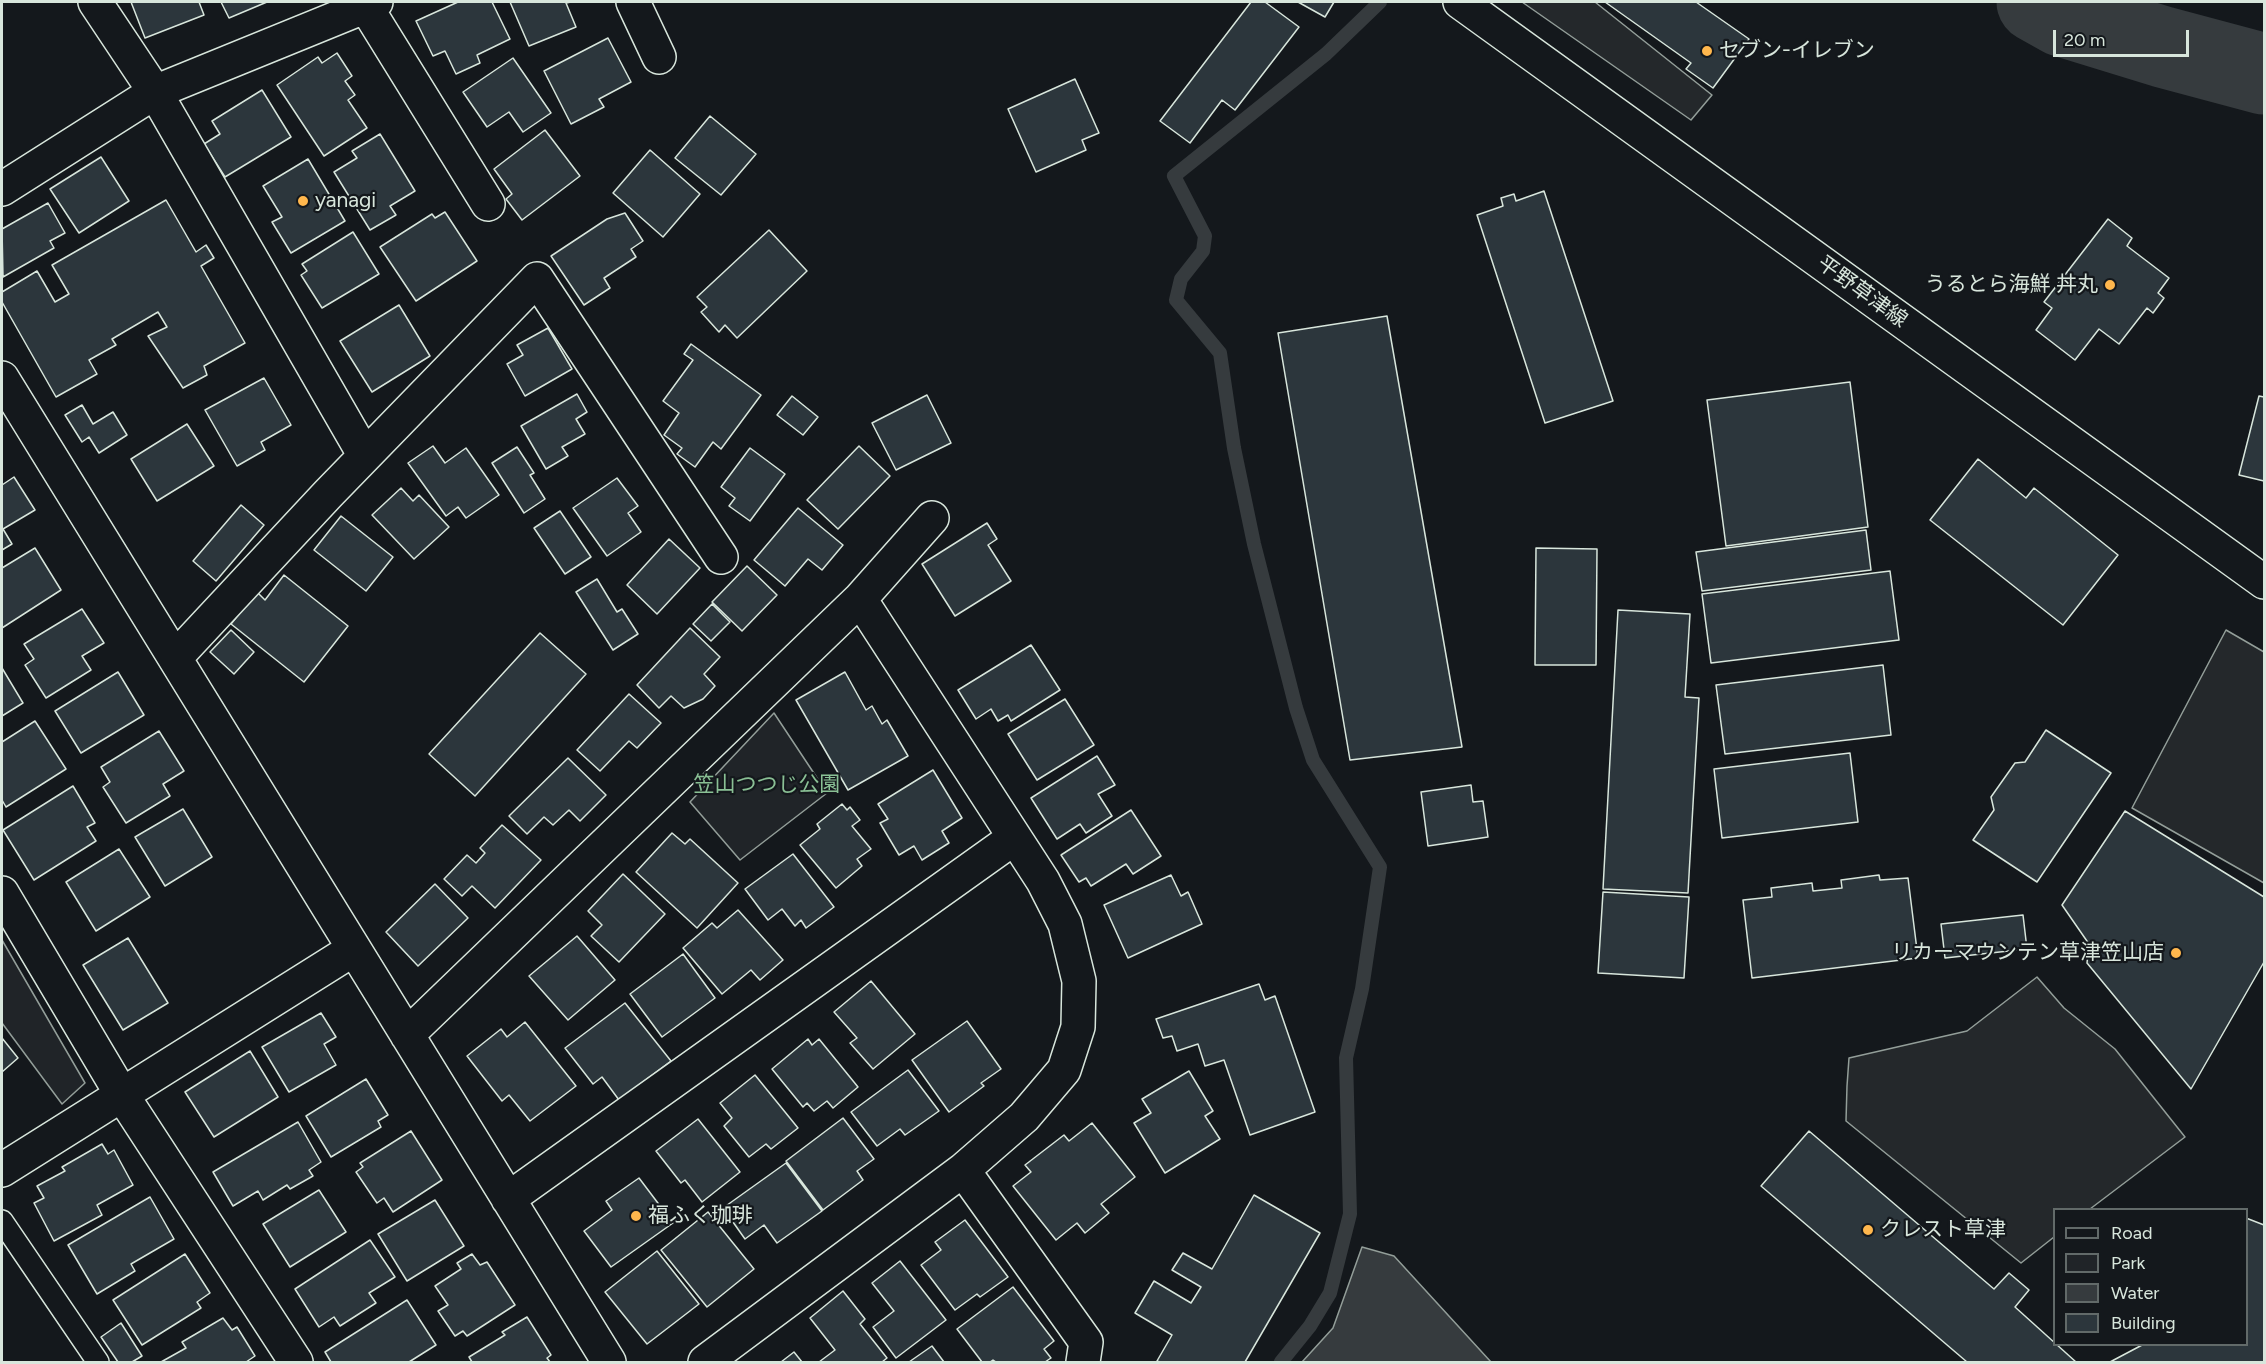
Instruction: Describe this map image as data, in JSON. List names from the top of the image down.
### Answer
{
  "streets": {
    "street": ["平野草津線"]
  },
  "parks": ["笠山つつじ公園"],
  "places": [
    "セブン-イレブン",
    "yanagi",
    "うるとら海鮮 丼丸",
    "リカーマウンテン草津笠山店",
    "福ふく珈琲",
    "クレスト草津"
  ],
  "legend": [
    "Road",
    "Park",
    "Water",
    "Building"
  ],
  "scale_bar": "20 m"
}
